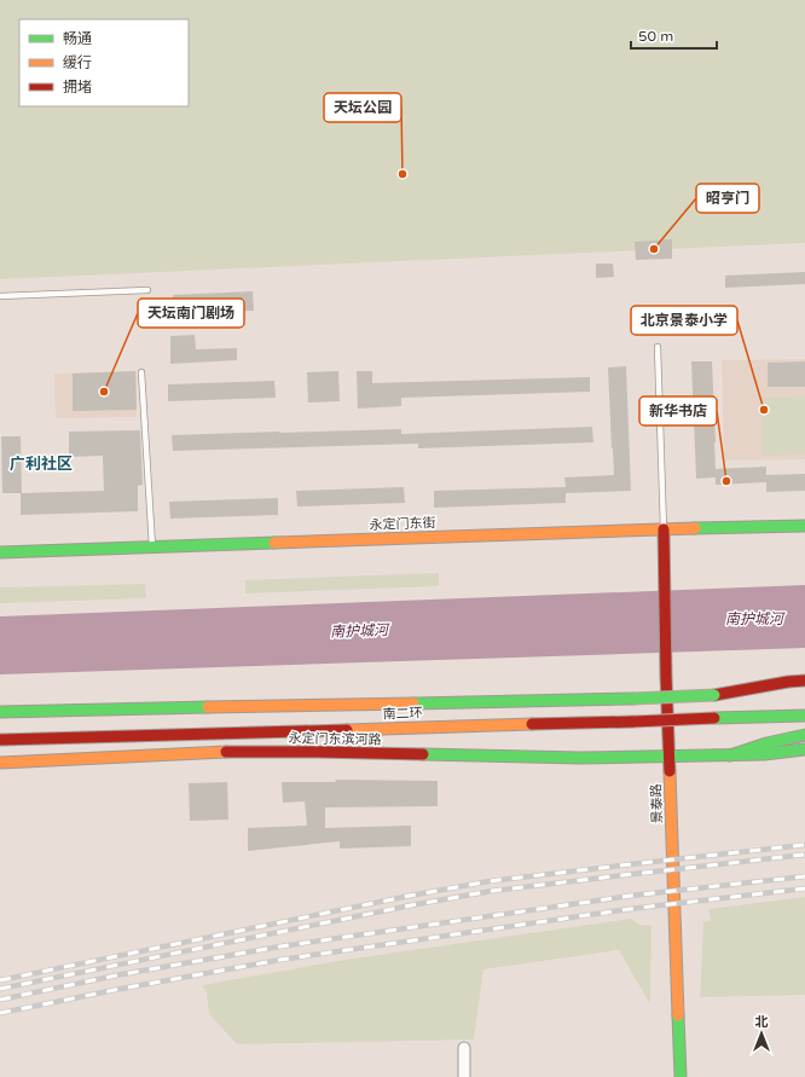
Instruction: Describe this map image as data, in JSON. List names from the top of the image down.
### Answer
{
  "streets": {
    "main road": [
      "永定门东街",
      "南二环",
      "永定门东滨河路",
      "景泰路"
    ]
  },
  "crossings": [
    ["永定门东街", "景泰路"],
    ["永定门东滨河路", "景泰路"]
  ],
  "districts": ["广利社区"],
  "water": ["南护城河"],
  "places": [
    "天坛公园",
    "昭亨门",
    "天坛南门剧场",
    "北京景泰小学",
    "新华书店"
  ],
  "legend": ["畅通", "缓行", "拥堵"],
  "scale_bar": "50 m",
  "north": "top"
}
